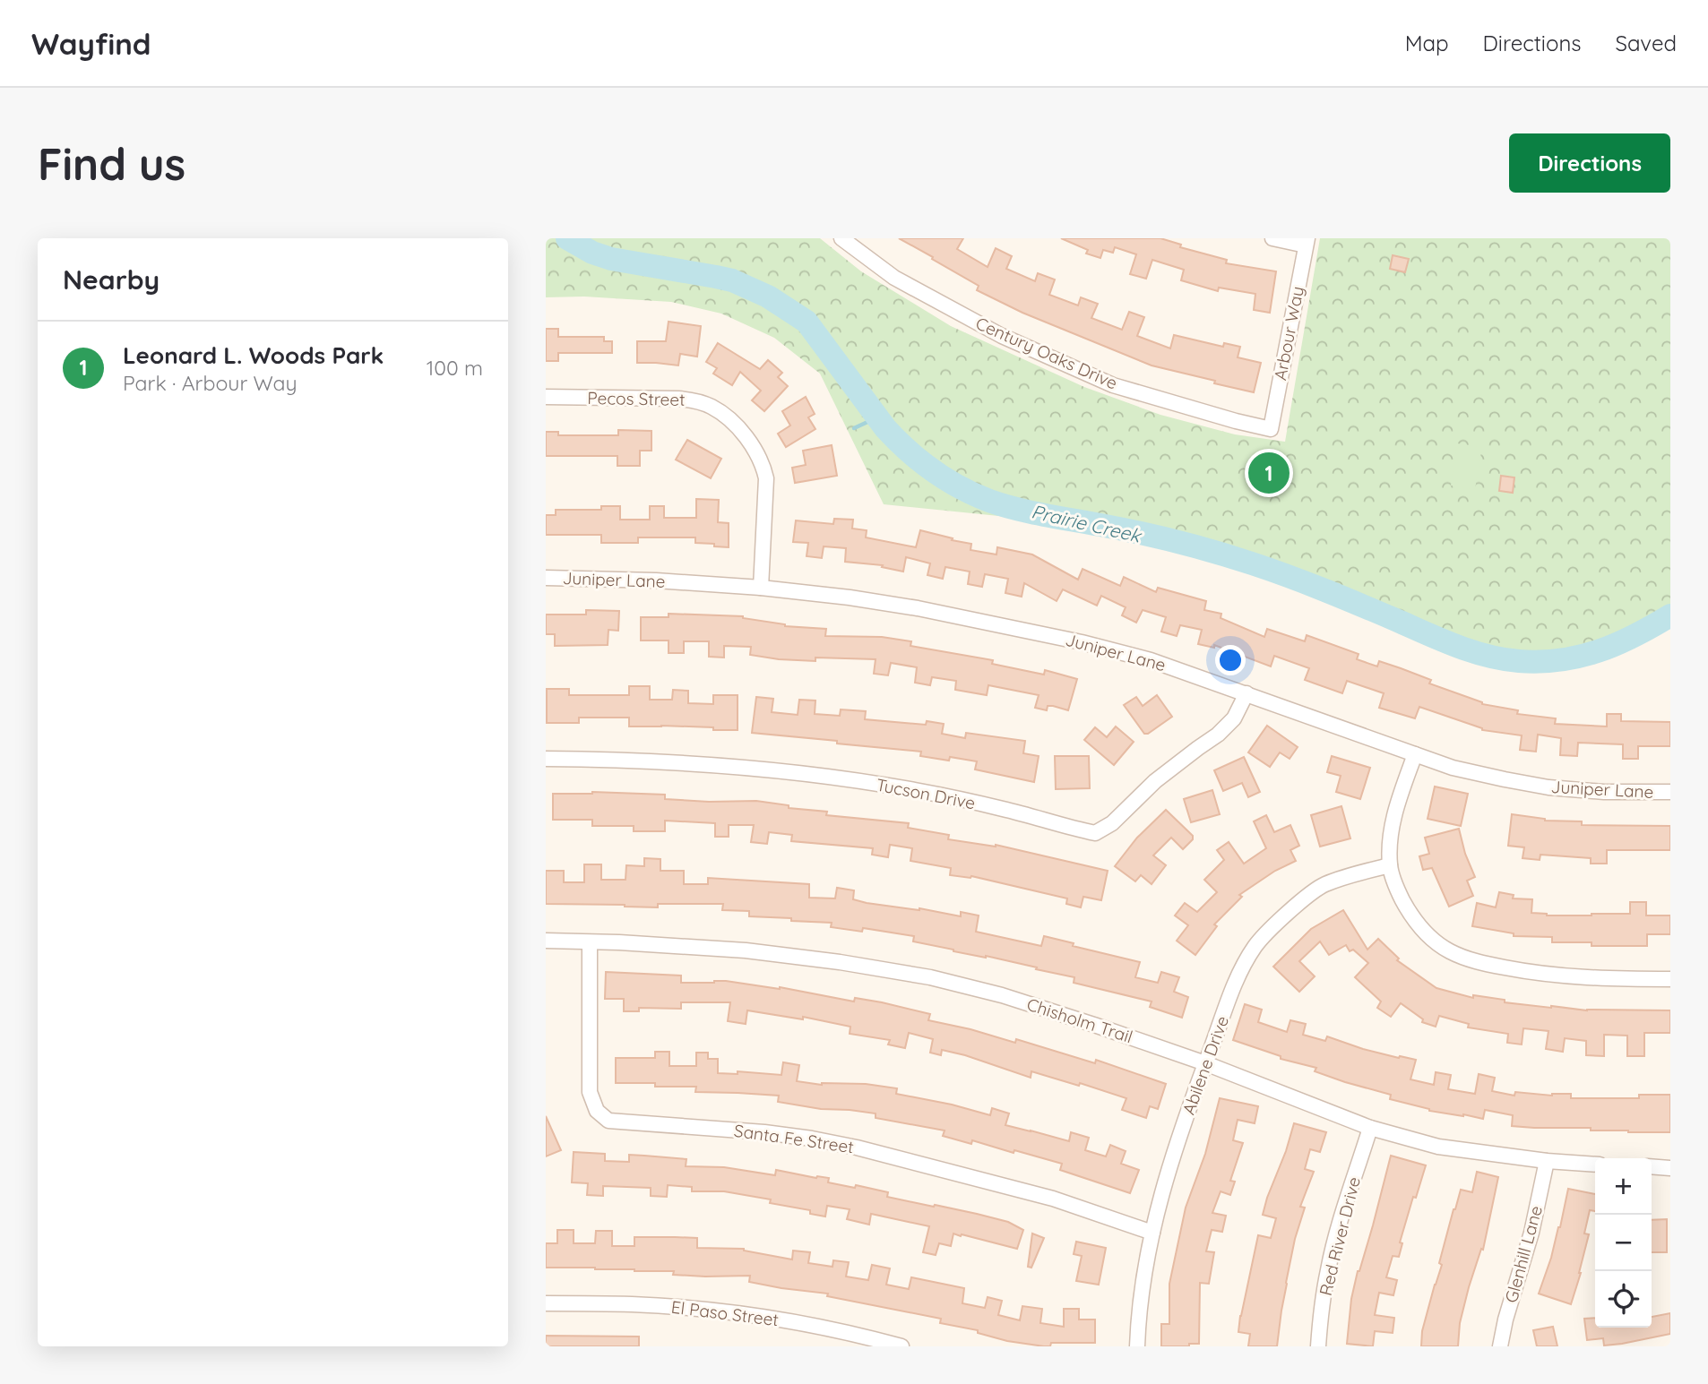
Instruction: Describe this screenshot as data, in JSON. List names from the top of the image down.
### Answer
{
  "streets": {
    "street": [
      "Arbour Way",
      "Century Oaks Drive",
      "Pecos Street",
      "Juniper Lane",
      "Tucson Drive",
      "Chisholm Trail",
      "Abilene Drive",
      "Santa Fe Street",
      "Red River Drive",
      "Glenhill Lane",
      "El Paso Street"
    ]
  },
  "crossings": [
    ["Arbour Way", "Century Oaks Drive"],
    ["Pecos Street", "Juniper Lane"],
    ["Juniper Lane", "Tucson Drive"],
    ["Chisholm Trail", "Abilene Drive"],
    ["Chisholm Trail", "Santa Fe Street"],
    ["Chisholm Trail", "Red River Drive"],
    ["Chisholm Trail", "Glenhill Lane"],
    ["Abilene Drive", "Santa Fe Street"]
  ],
  "water": ["Prairie Creek"],
  "page": {
    "header": "Wayfind",
    "nav": ["Map", "Directions", "Saved"],
    "buttons": "Directions",
    "title": "Find us",
    "heading": "Nearby",
    "list": [
      {
        "mark": "1",
        "name": "Leonard L. Woods Park",
        "note": "Park · Arbour Way",
        "value": "100 m"
      }
    ],
    "pins": "1",
    "map_buttons": ["+", "−"]
  }
}
